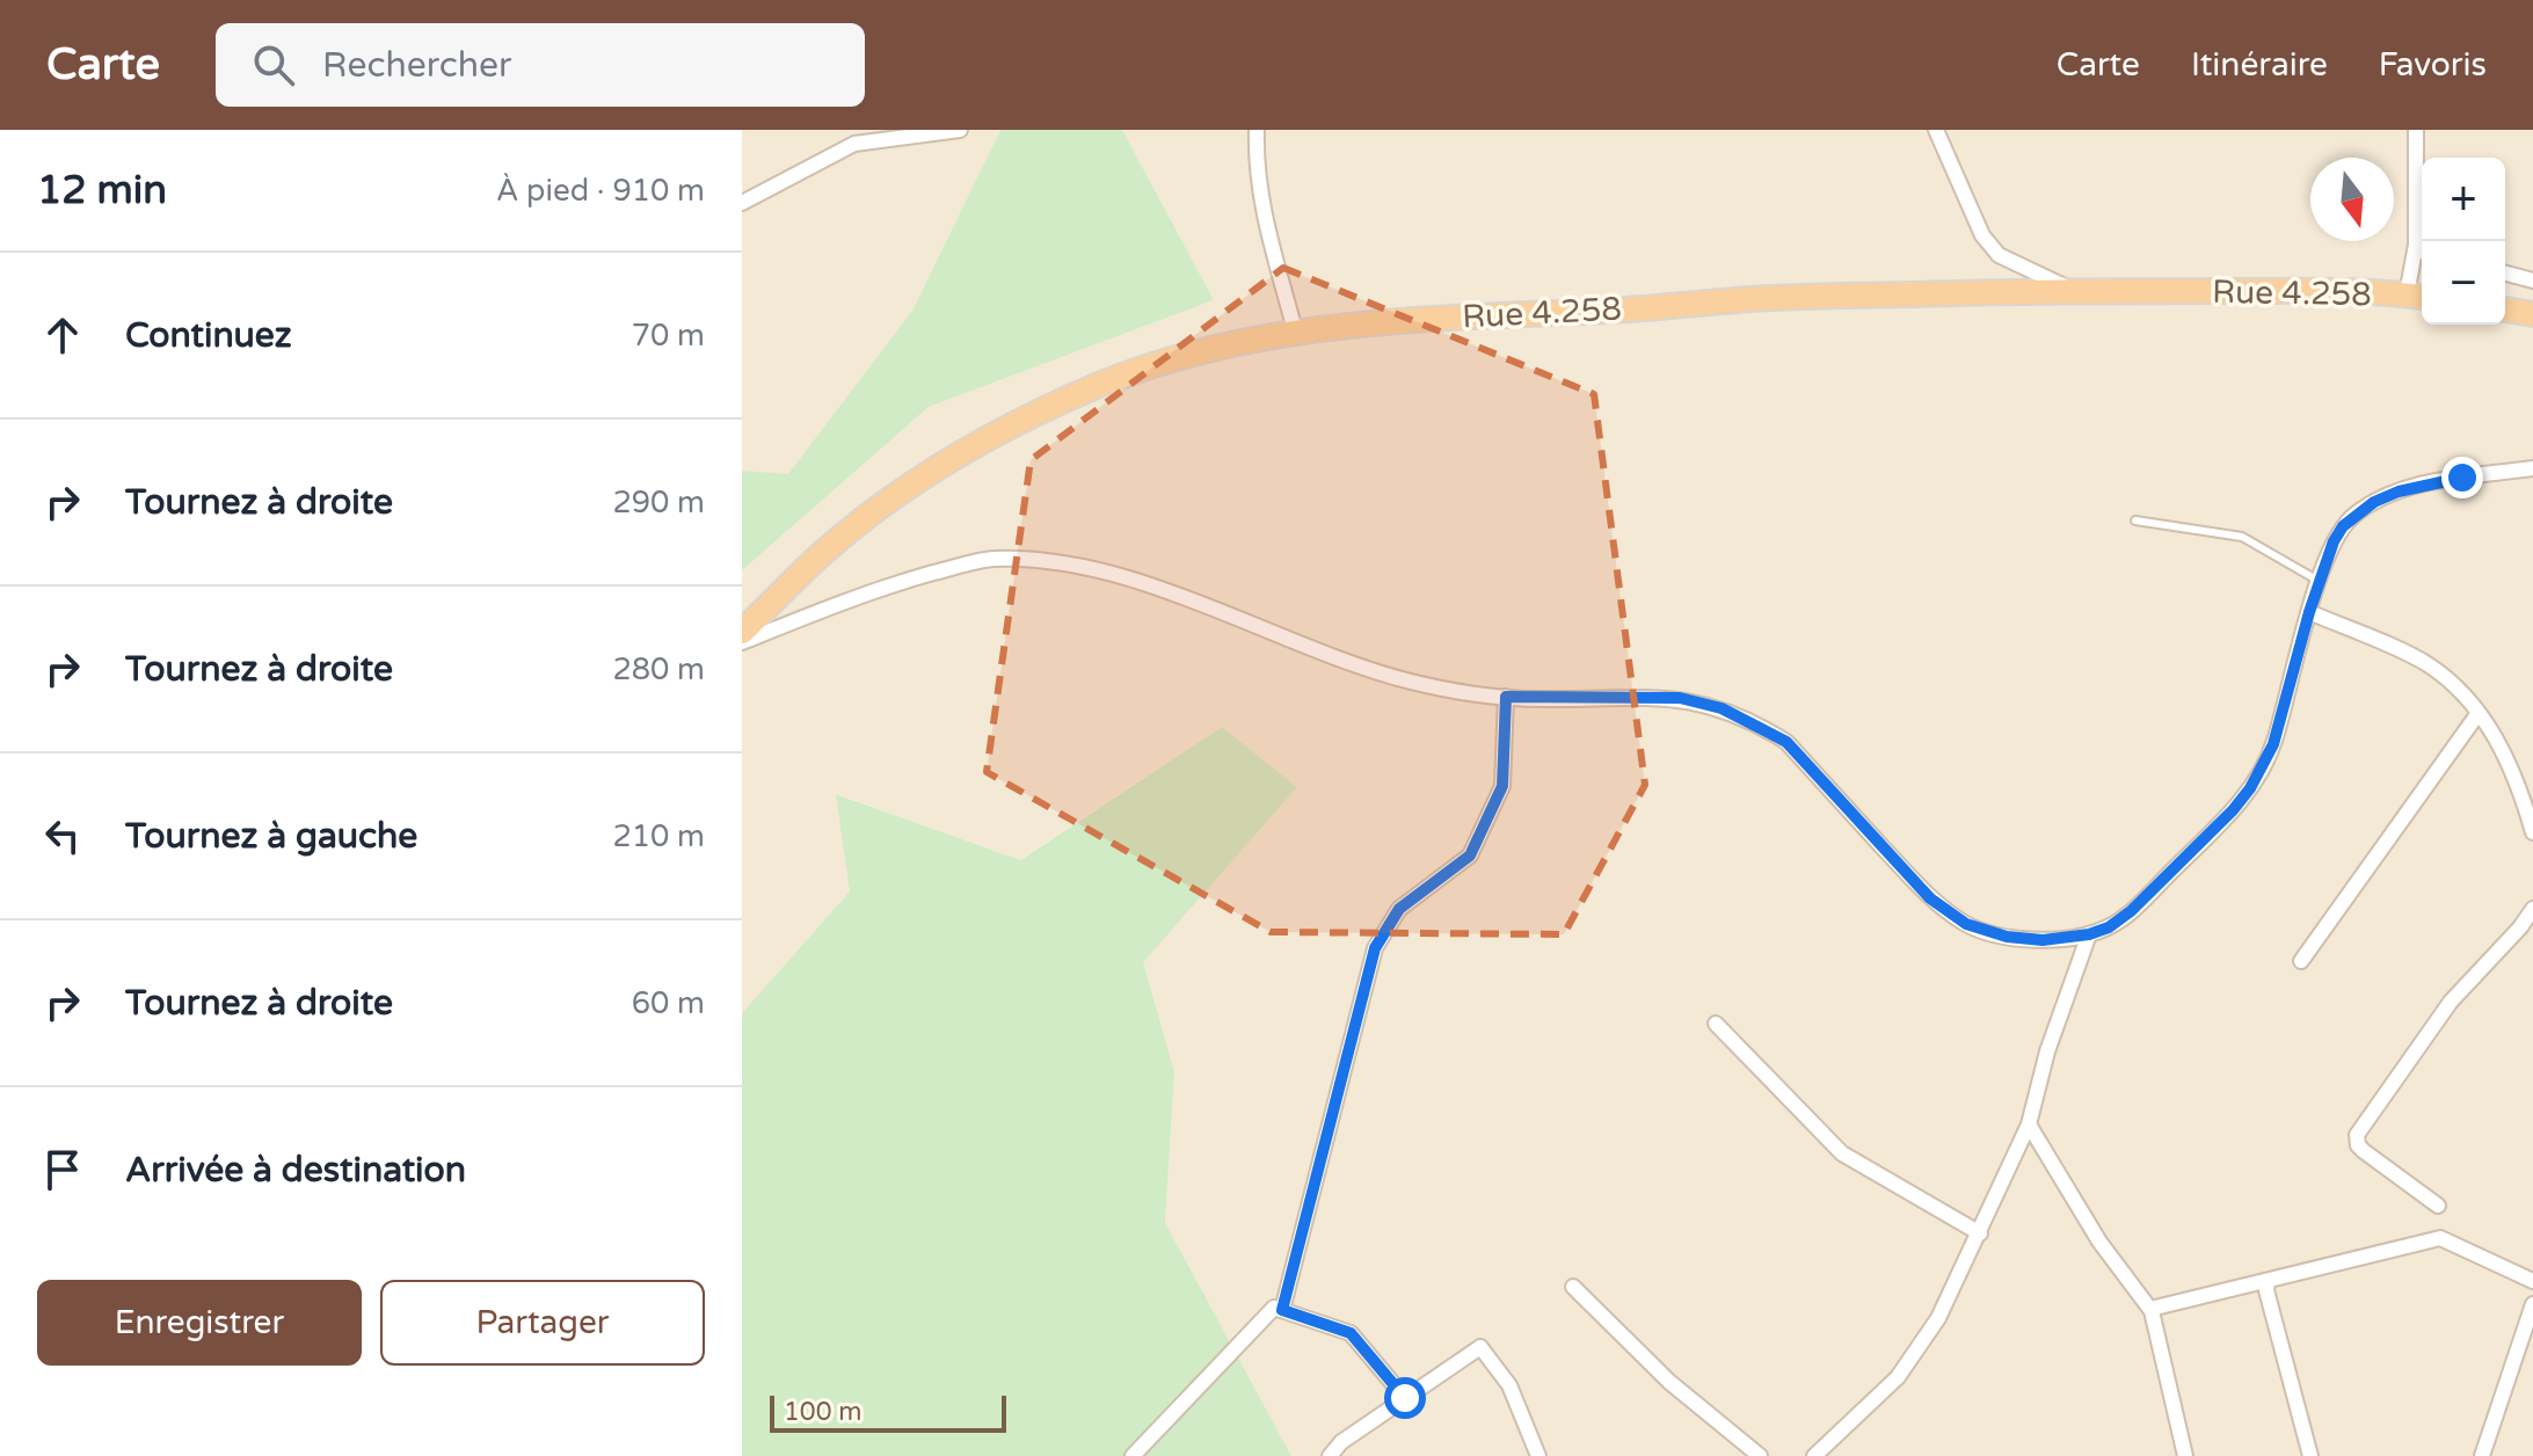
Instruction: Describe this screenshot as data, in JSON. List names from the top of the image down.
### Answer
{
  "streets": {
    "highway": ["Rue 4.258"]
  },
  "scale_bar": "100 m",
  "north": "bottom",
  "page": {
    "header": "Carte",
    "search": "Rechercher",
    "nav": ["Carte", "Itinéraire", "Favoris"],
    "heading": ["12 min", "À pied · 910 m"],
    "map_buttons": ["+", "−"],
    "list": [
      ["Continuez", "70 m"],
      ["Tournez à droite", "290 m"],
      ["Tournez à droite", "280 m"],
      ["Tournez à gauche", "210 m"],
      ["Tournez à droite", "60 m"],
      "Arrivée à destination"
    ],
    "buttons": ["Enregistrer", "Partager"],
    "scale": "100 m"
  }
}
